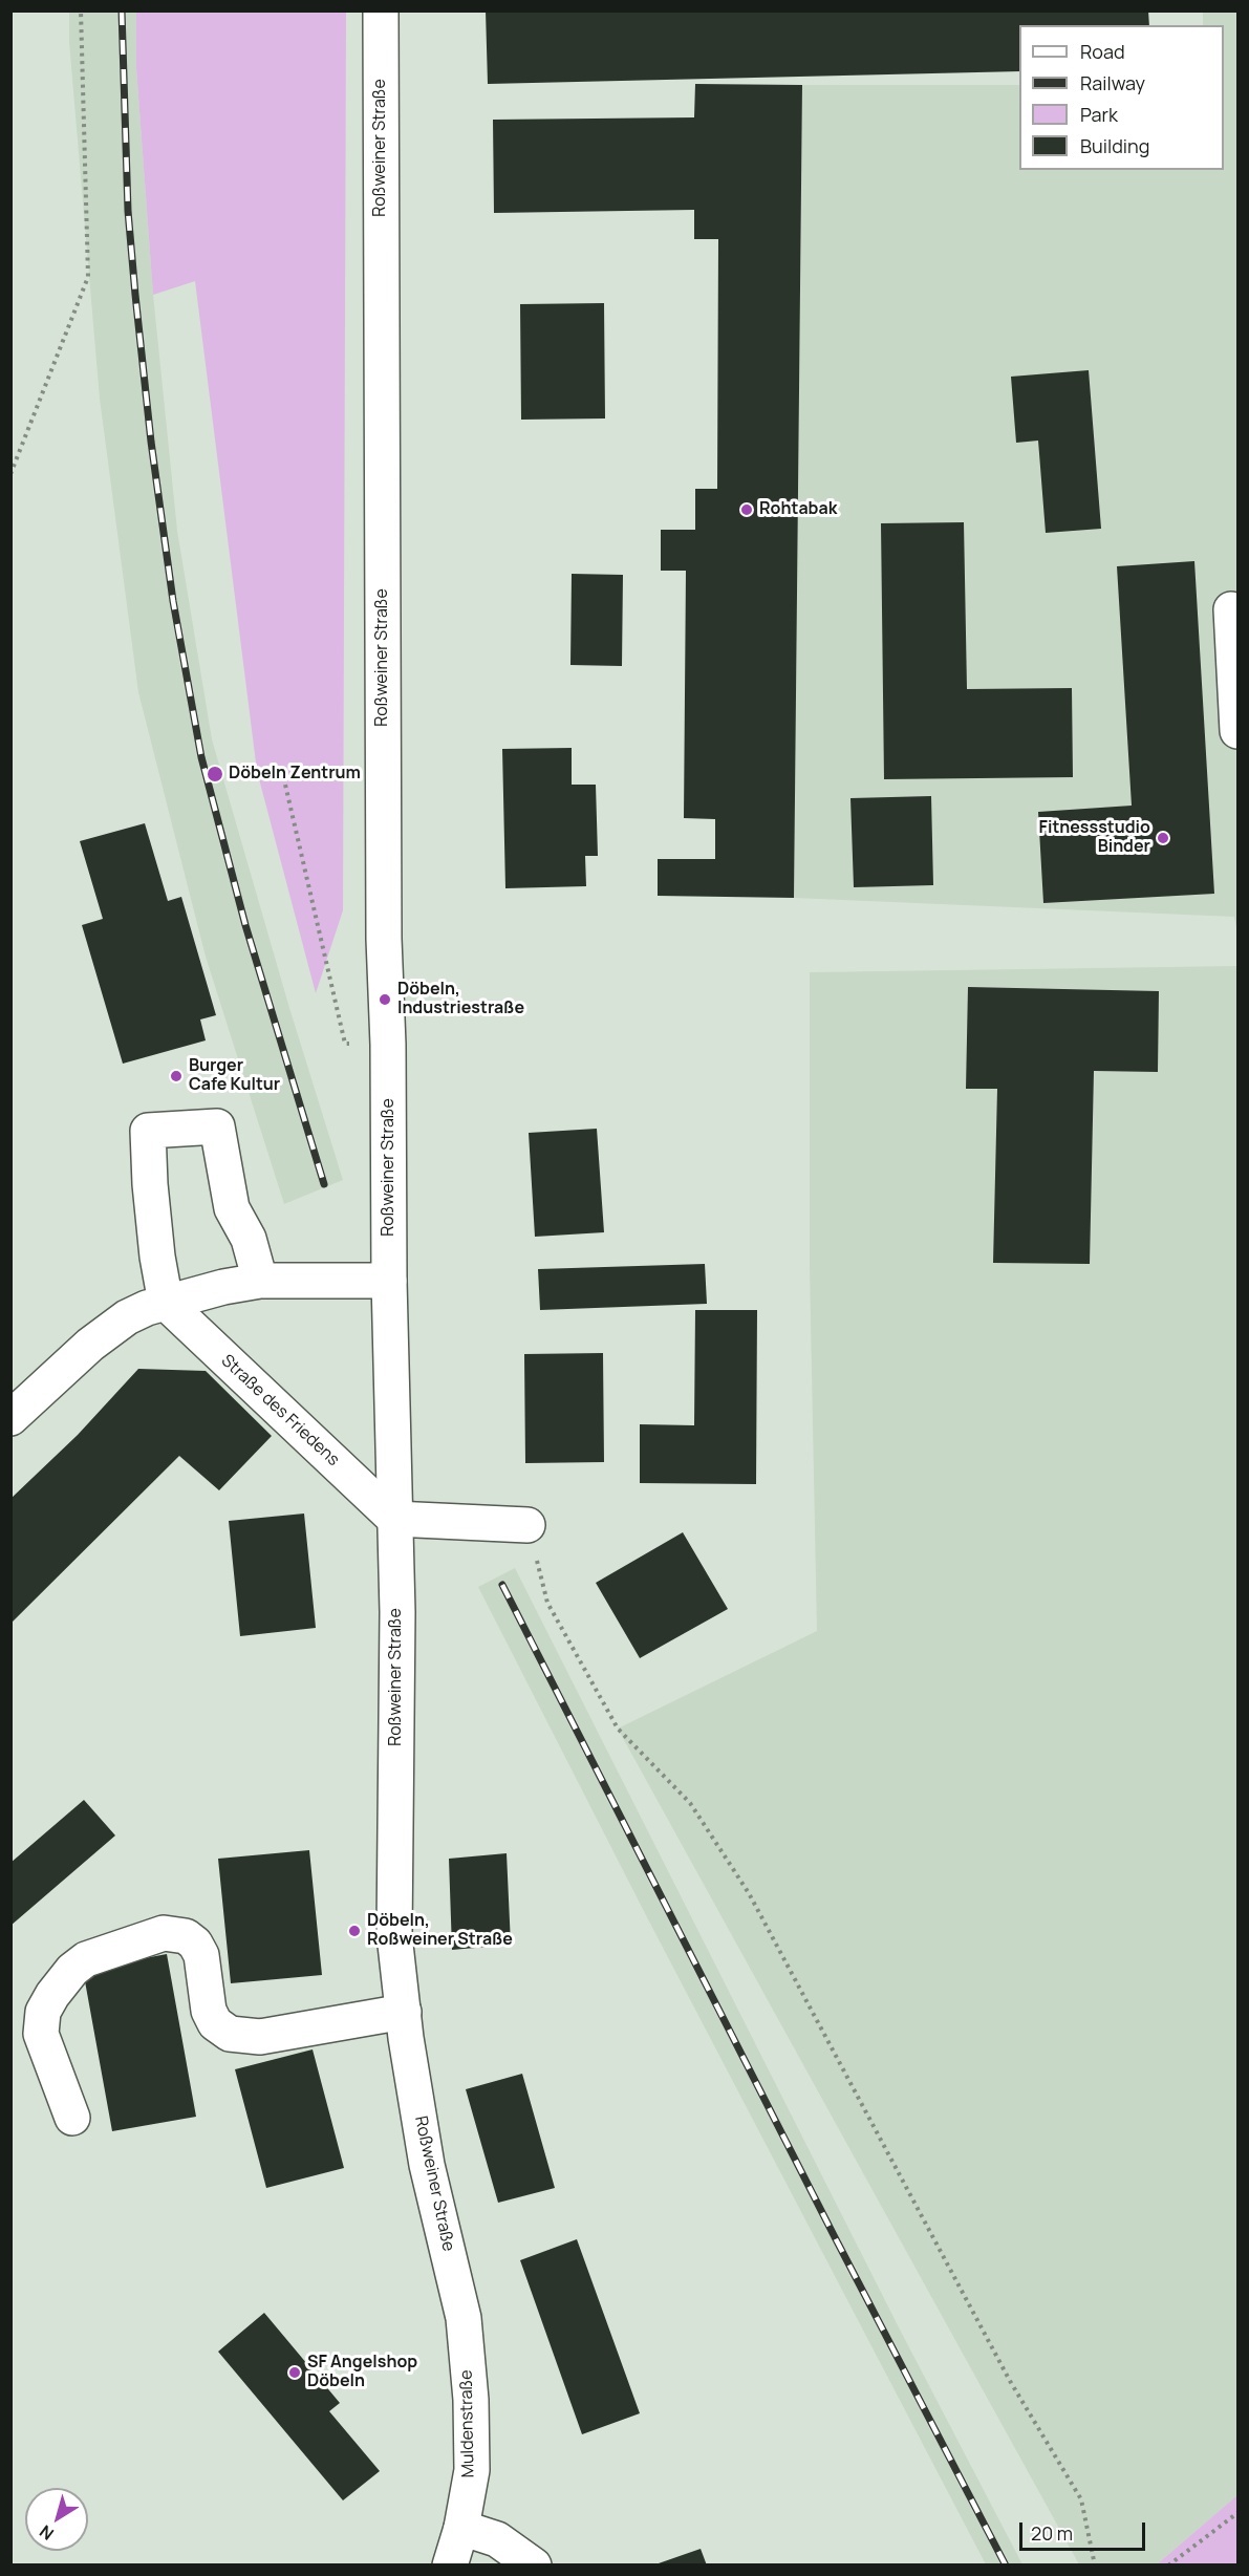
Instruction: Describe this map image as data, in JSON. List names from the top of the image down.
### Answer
{
  "streets": {
    "main road": ["Roßweiner Straße", "Straße des Friedens", "Muldenstraße"]
  },
  "crossings": [
    ["Roßweiner Straße", "Straße des Friedens"],
    ["Roßweiner Straße", "Muldenstraße"]
  ],
  "places": [
    "Rohtabak",
    "Döbeln Zentrum",
    "Fitnessstudio Binder",
    "Döbeln, Industriestraße",
    "Burger Cafe Kultur",
    "Döbeln, Roßweiner Straße",
    "SF Angelshop Döbeln"
  ],
  "legend": [
    "Road",
    "Railway",
    "Park",
    "Building"
  ],
  "scale_bar": "20 m",
  "north": "bottom left"
}
